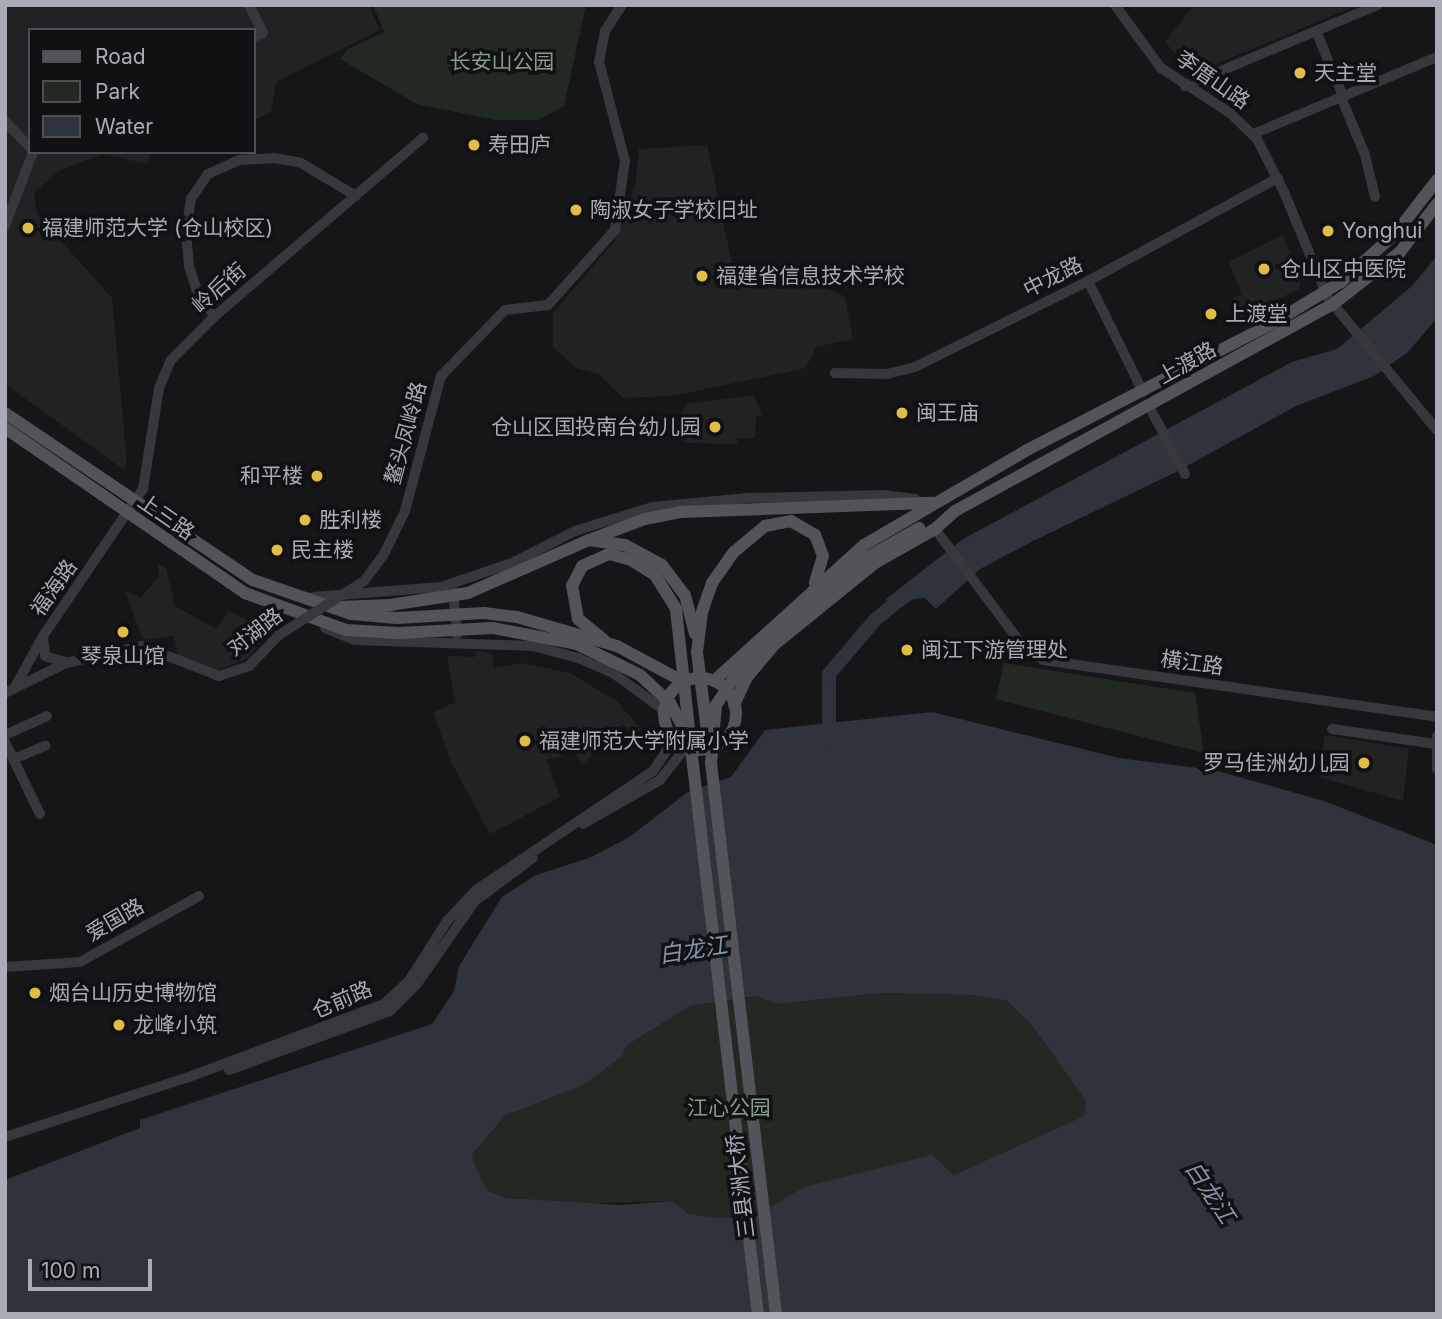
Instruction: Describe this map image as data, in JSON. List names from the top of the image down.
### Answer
{
  "streets": {
    "main road": ["上渡路", "上三路", "三县洲大桥"],
    "street": [
      "李厝山路",
      "中龙路",
      "岭后街",
      "鳌头凤岭路",
      "福海路",
      "对湖路",
      "横江路",
      "爱国路",
      "仓前路"
    ]
  },
  "crossings": [
    ["李厝山路", "中龙路"],
    ["李厝山路", "上渡路"],
    ["岭后街", "上三路"],
    ["岭后街", "福海路"],
    ["上渡路", "横江路"],
    ["上渡路", "仓前路"],
    ["鳌头凤岭路", "对湖路"],
    ["上三路", "福海路"],
    ["福海路", "对湖路"]
  ],
  "water": ["白龙江"],
  "parks": ["长安山公园", "江心公园"],
  "places": [
    "天主堂",
    "寿田庐",
    "陶淑女子学校旧址",
    "福建师范大学 (仓山校区)",
    "Yonghui",
    "仓山区中医院",
    "福建省信息技术学校",
    "上渡堂",
    "闽王庙",
    "仓山区国投南台幼儿园",
    "和平楼",
    "胜利楼",
    "民主楼",
    "琴泉山馆",
    "闽江下游管理处",
    "福建师范大学附属小学",
    "罗马佳洲幼儿园",
    "烟台山历史博物馆",
    "龙峰小筑"
  ],
  "legend": ["Road", "Park", "Water"],
  "scale_bar": "100 m"
}
